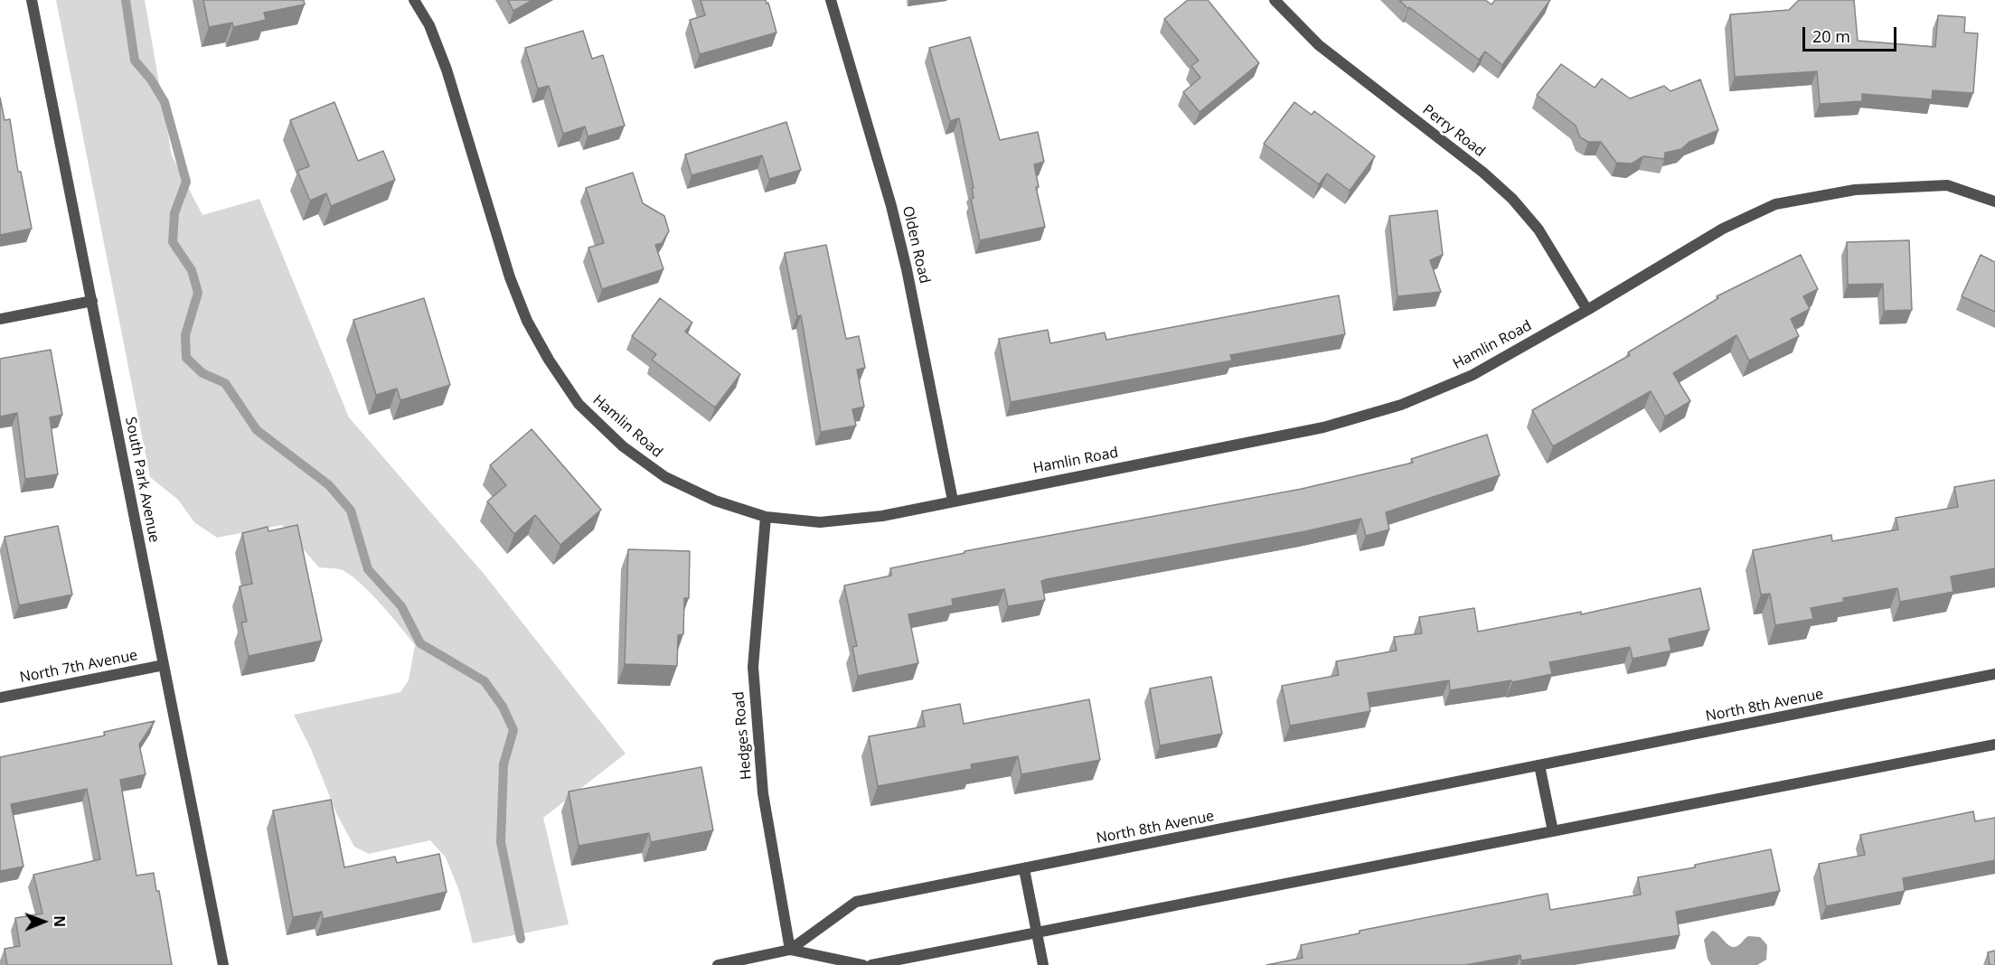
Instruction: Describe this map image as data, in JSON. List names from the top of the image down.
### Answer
{
  "streets": {
    "street": [
      "Perry Road",
      "Olden Road",
      "Hamlin Road",
      "South Park Avenue",
      "North 7th Avenue",
      "North 8th Avenue",
      "Hedges Road"
    ]
  },
  "crossings": [
    ["Perry Road", "Hamlin Road"],
    ["Olden Road", "Hamlin Road"],
    ["Hamlin Road", "Hedges Road"],
    ["South Park Avenue", "North 7th Avenue"],
    ["North 8th Avenue", "Hedges Road"]
  ],
  "scale_bar": "20 m",
  "north": "right"
}
